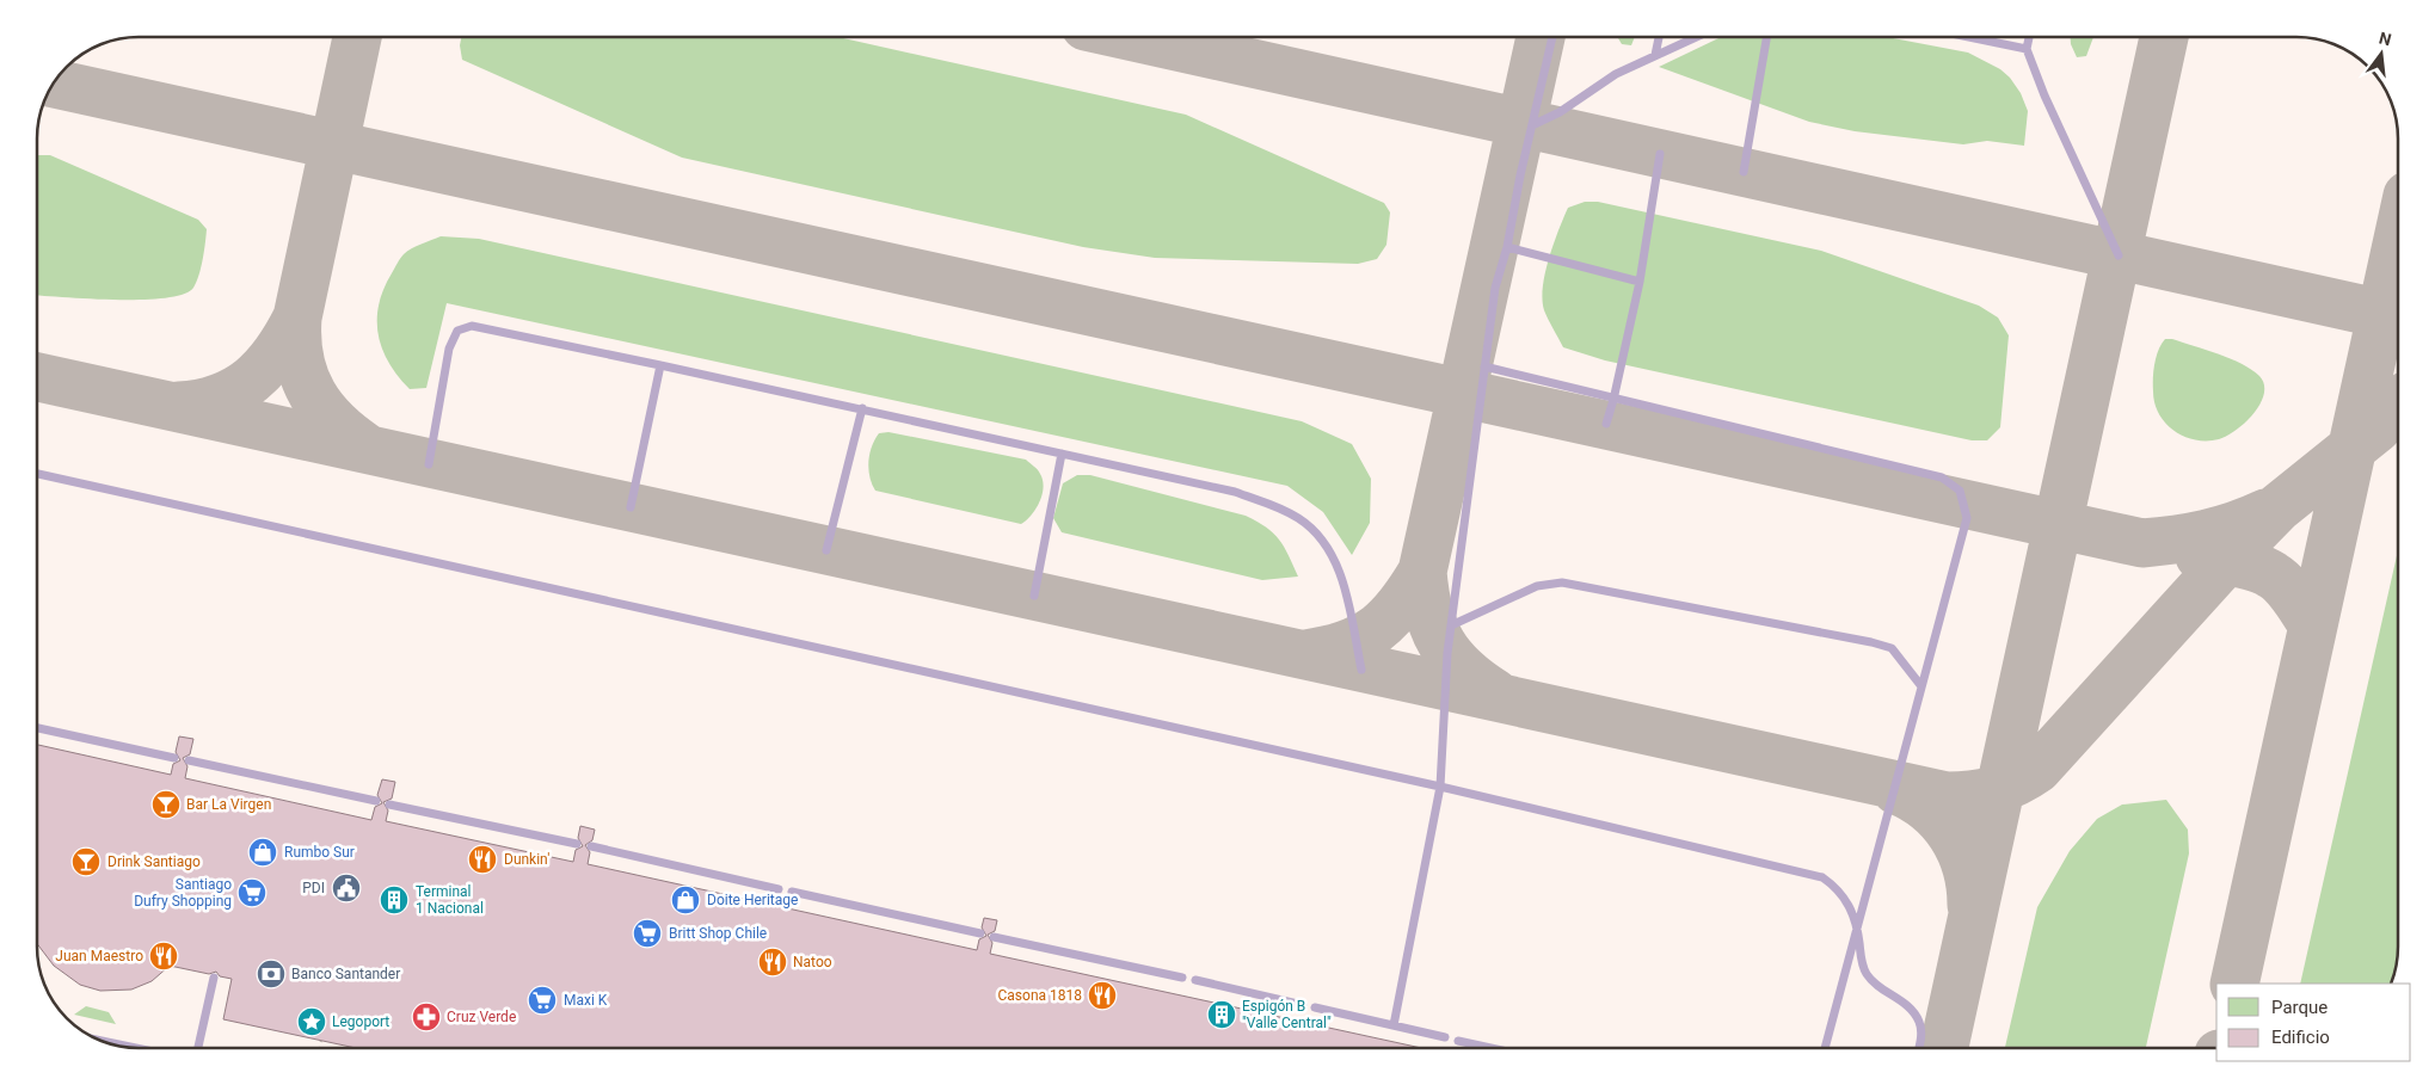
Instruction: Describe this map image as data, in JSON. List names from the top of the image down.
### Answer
{
  "places": {
    "bar": ["Bar La Virgen", "Drink Santiago"],
    "shop": ["Rumbo Sur", "Doite Heritage"],
    "restaurant": [
      "Dunkin'",
      "Juan Maestro",
      "Natoo",
      "Casona 1818"
    ],
    "public building": ["PDI"],
    "supermarket": ["Santiago Dufry Shopping", "Britt Shop Chile", "Maxi K"],
    "building": ["Terminal 1 Nacional", "Espigón B \"Valle Central\""],
    "bank": ["Banco Santander"],
    "pharmacy": ["Cruz Verde"],
    "place": ["Legoport"]
  },
  "legend": ["Parque", "Edificio"],
  "north": "top"
}
